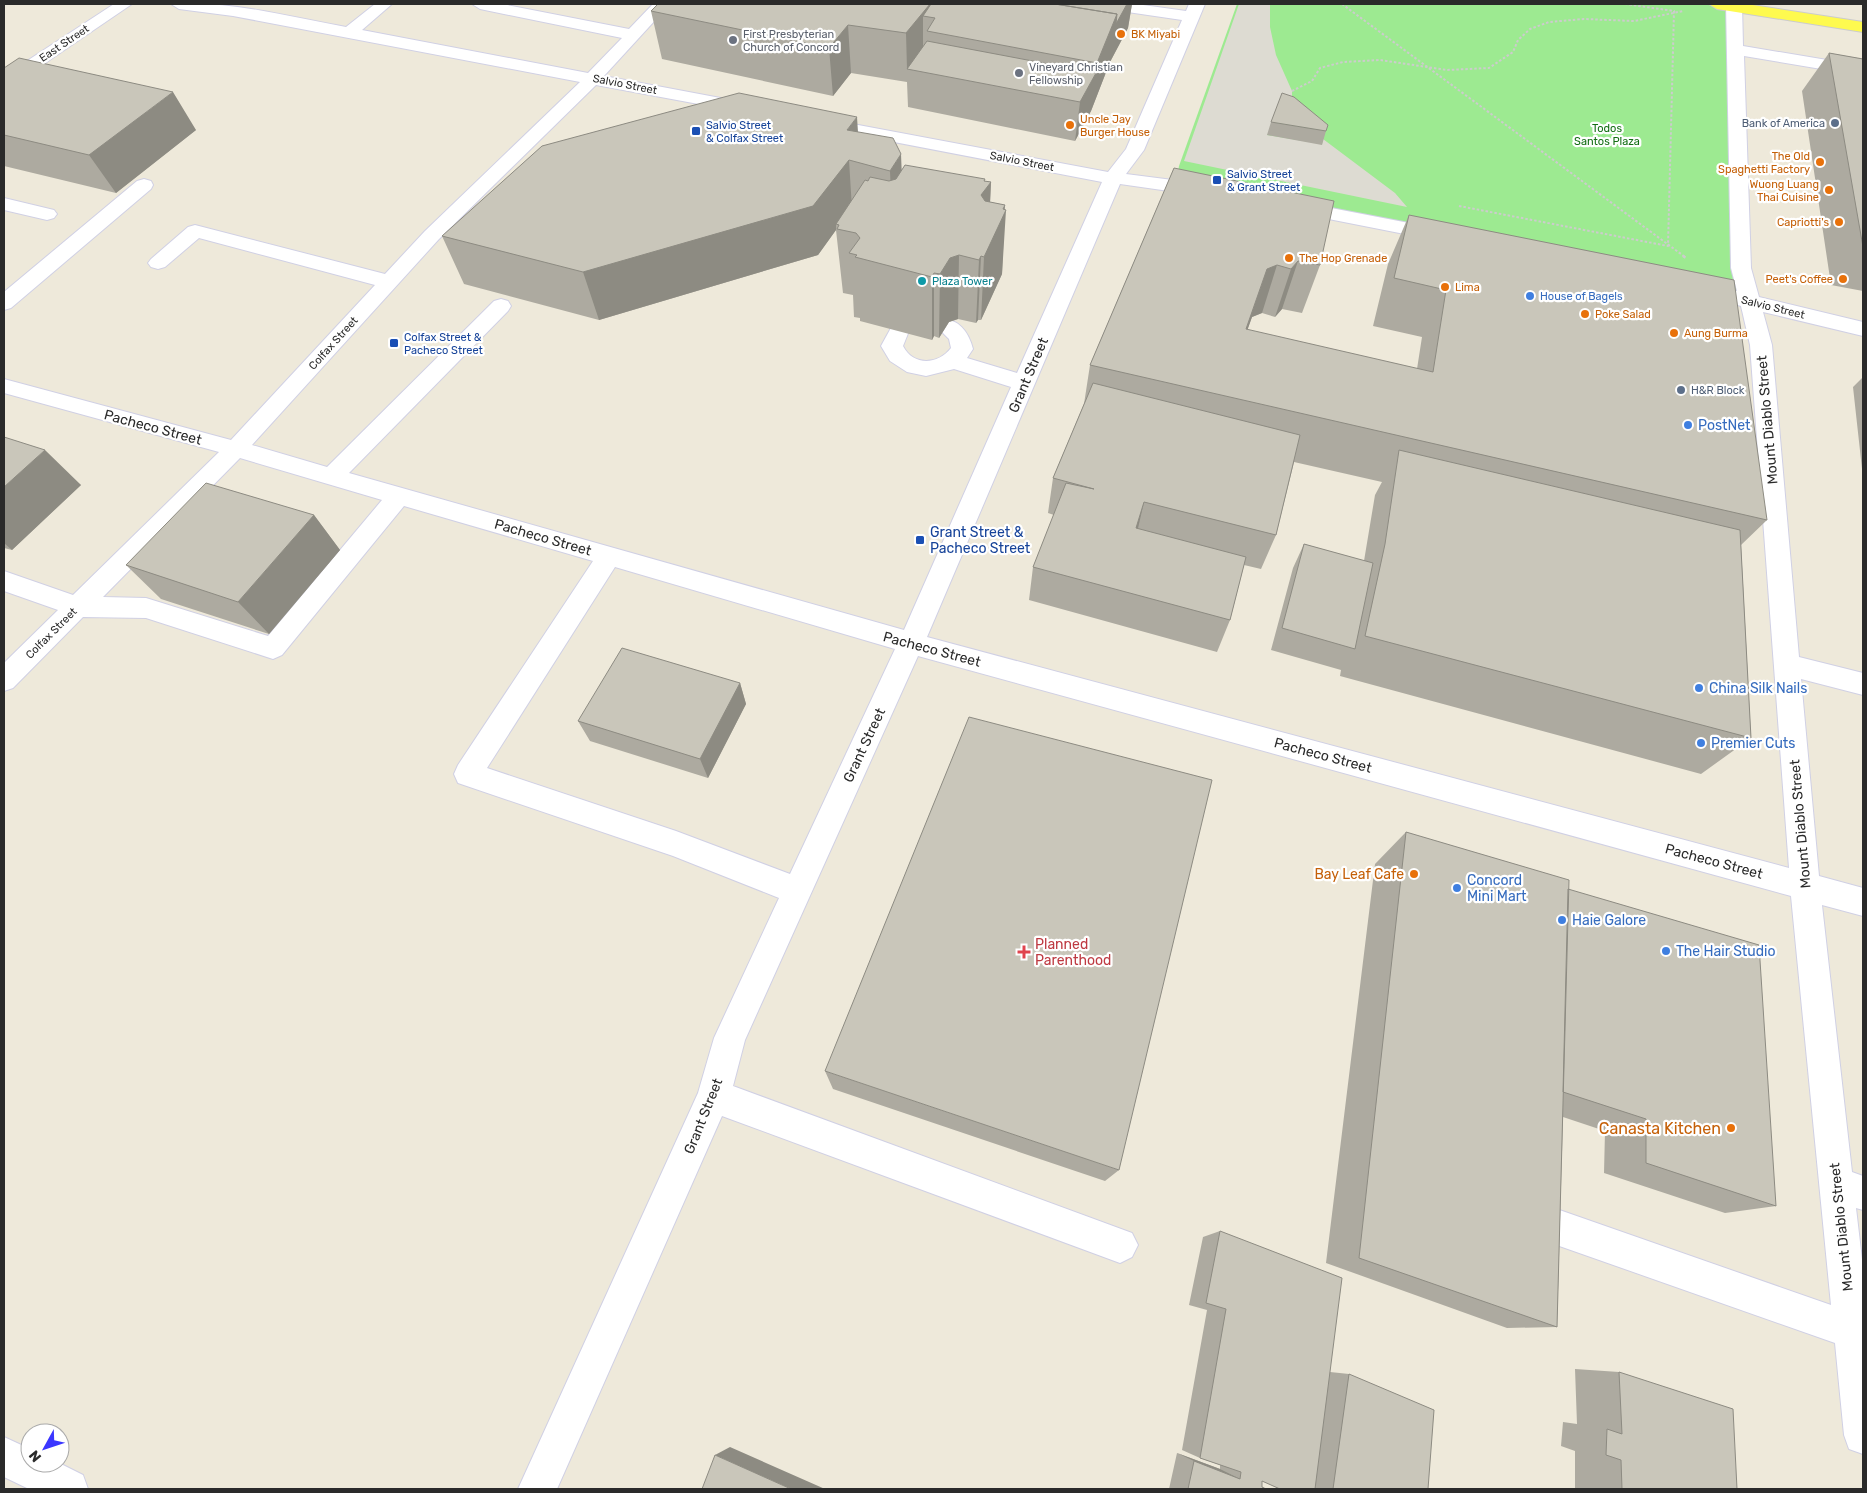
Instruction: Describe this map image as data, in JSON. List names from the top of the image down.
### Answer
{
  "streets": {
    "street": [
      "East Street",
      "Salvio Street",
      "Colfax Street",
      "Grant Street",
      "Mount Diablo Street",
      "Pacheco Street"
    ]
  },
  "crossings": [
    ["Salvio Street", "Colfax Street"],
    ["Salvio Street", "Grant Street"],
    ["Salvio Street", "Mount Diablo Street"],
    ["Colfax Street", "Pacheco Street"],
    ["Grant Street", "Pacheco Street"],
    ["Mount Diablo Street", "Pacheco Street"]
  ],
  "parks": ["Todos Santos Plaza"],
  "places": {
    "other": [
      "BK Miyabi",
      "First Presbyterian Church of Concord",
      "Vineyard Christian Fellowship",
      "Bank of America",
      "Uncle Jay Burger House",
      "The Old Spaghetti Factory",
      "Wuong Luang Thai Cuisine",
      "Capriotti's",
      "The Hop Grenade",
      "Peet's Coffee",
      "Plaza Tower",
      "Lima",
      "House of Bagels",
      "Poke Salad",
      "Aung Burma",
      "H&R Block",
      "PostNet",
      "China Silk Nails",
      "Premier Cuts",
      "Bay Leaf Cafe",
      "Concord Mini Mart",
      "Haie Galore",
      "The Hair Studio",
      "Canasta Kitchen"
    ],
    "transit": [
      "Salvio Street & Colfax Street",
      "Salvio Street & Grant Street",
      "Colfax Street & Pacheco Street",
      "Grant Street & Pacheco Street"
    ],
    "health": ["Planned Parenthood"]
  },
  "north": "bottom left"
}
